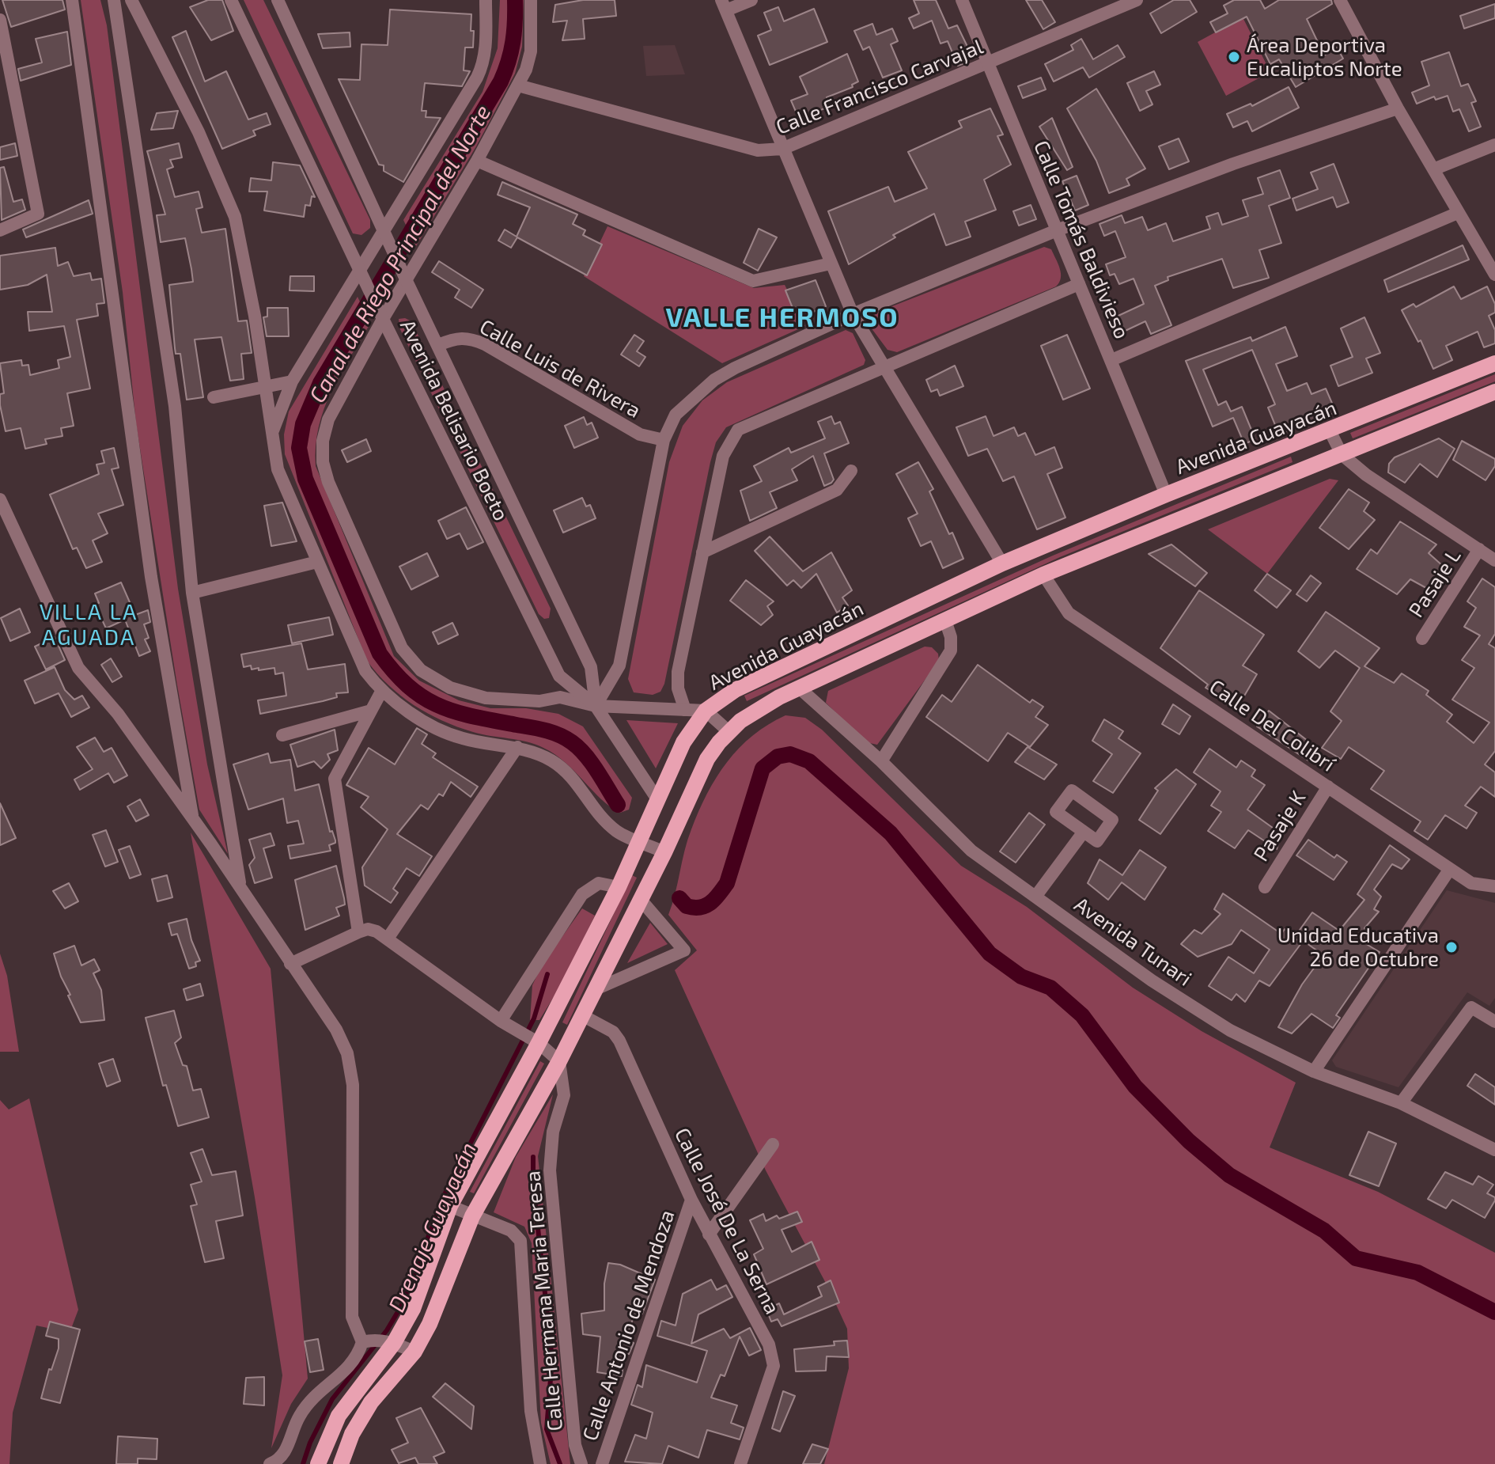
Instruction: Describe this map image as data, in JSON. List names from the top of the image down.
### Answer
{
  "streets": {
    "main road": ["Avenida Guayacán"],
    "street": [
      "Calle Francisco Carvajal",
      "Calle Tomás Baldivieso",
      "Calle Luis de Rivera",
      "Avenida Belisario Boeto",
      "Pasaje L",
      "Calle Del Colibrí",
      "Pasaje K",
      "Avenida Tunari",
      "Calle José De La Serna",
      "Calle Hermana Maria Teresa",
      "Calle Antonio de Mendoza"
    ]
  },
  "crossings": [
    ["Calle Francisco Carvajal", "Calle Tomás Baldivieso"],
    ["Calle Tomás Baldivieso", "Avenida Guayacán"],
    ["Calle Luis de Rivera", "Avenida Belisario Boeto"],
    ["Avenida Belisario Boeto", "Avenida Guayacán"],
    ["Avenida Guayacán", "Calle Del Colibrí"],
    ["Avenida Guayacán", "Avenida Tunari"],
    ["Avenida Guayacán", "Calle José De La Serna"],
    ["Avenida Guayacán", "Calle Hermana Maria Teresa"],
    ["Calle Del Colibrí", "Pasaje K"],
    ["Calle José De La Serna", "Calle Antonio de Mendoza"]
  ],
  "districts": ["VALLE HERMOSO", "VILLA LA AGUADA"],
  "water": ["Canal de Riego Principal del Norte", "Drenaje Guayacán"],
  "places": ["Área Deportiva Eucaliptos Norte", "Unidad Educativa 26 de Octubre"]
}
